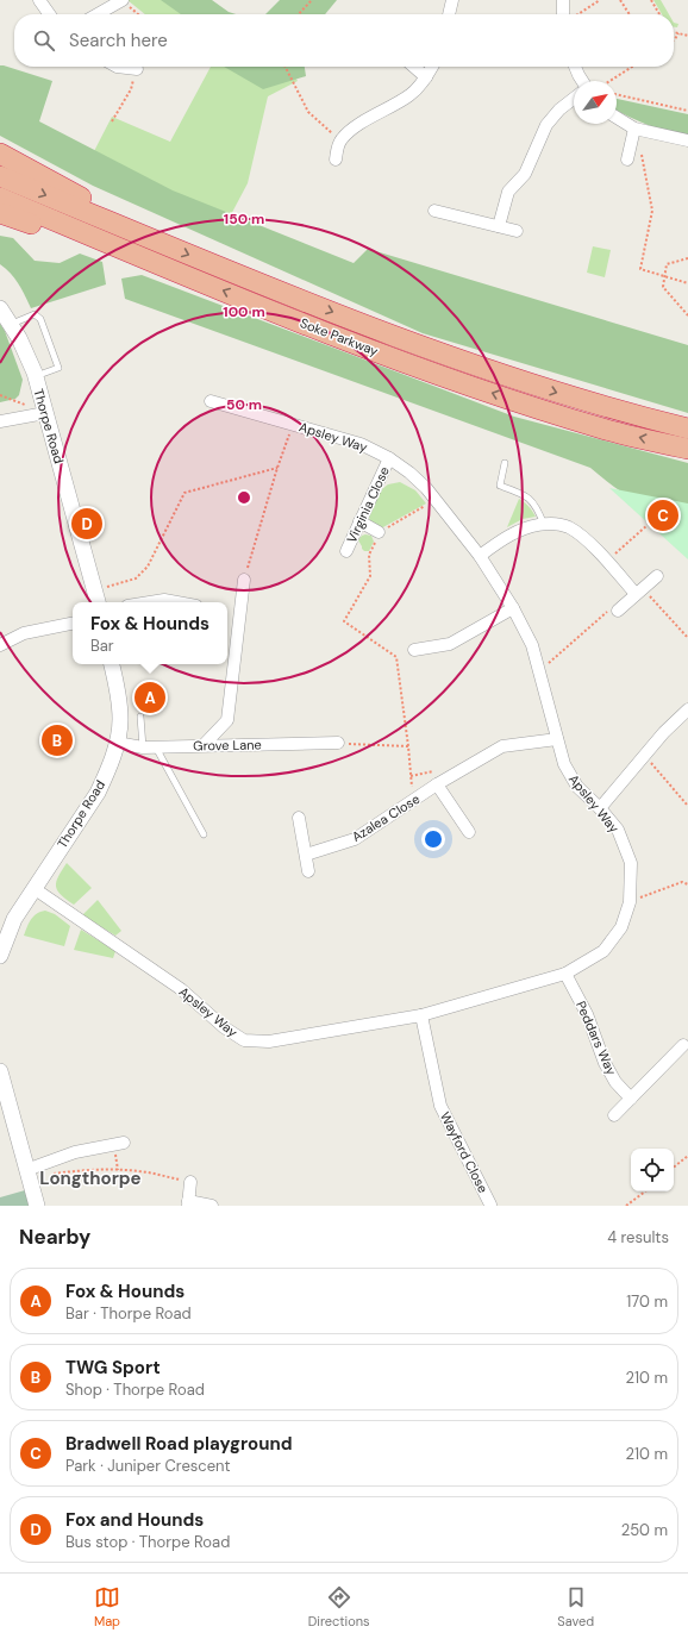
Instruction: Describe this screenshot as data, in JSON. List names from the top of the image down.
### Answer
{
  "streets": {
    "highway": ["Soke Parkway"],
    "street": [
      "Thorpe Road",
      "Apsley Way",
      "Virginia Close",
      "Grove Lane",
      "Azalea Close",
      "Peddars Way",
      "Wayford Close"
    ]
  },
  "crossings": [
    ["Thorpe Road", "Apsley Way"],
    ["Thorpe Road", "Grove Lane"],
    ["Apsley Way", "Virginia Close"],
    ["Apsley Way", "Azalea Close"],
    ["Apsley Way", "Peddars Way"],
    ["Apsley Way", "Wayford Close"]
  ],
  "districts": ["Longthorpe"],
  "north": "top right",
  "page": {
    "search": "Search here",
    "pins": [
      "C",
      "D",
      "A",
      "B"
    ],
    "popup": ["Fox & Hounds", "Bar"],
    "heading": ["Nearby", "4 results"],
    "list": [
      {
        "mark": "A",
        "name": "Fox & Hounds",
        "note": "Bar · Thorpe Road",
        "value": "170 m"
      },
      {
        "mark": "B",
        "name": "TWG Sport",
        "note": "Shop · Thorpe Road",
        "value": "210 m"
      },
      {
        "mark": "C",
        "name": "Bradwell Road playground",
        "note": "Park · Juniper Crescent",
        "value": "210 m"
      },
      {
        "mark": "D",
        "name": "Fox and Hounds",
        "note": "Bus stop · Thorpe Road",
        "value": "250 m"
      }
    ],
    "nav": ["Map", "Directions", "Saved"]
  },
  "rings": ["150 m", "100 m", "50 m"]
}
